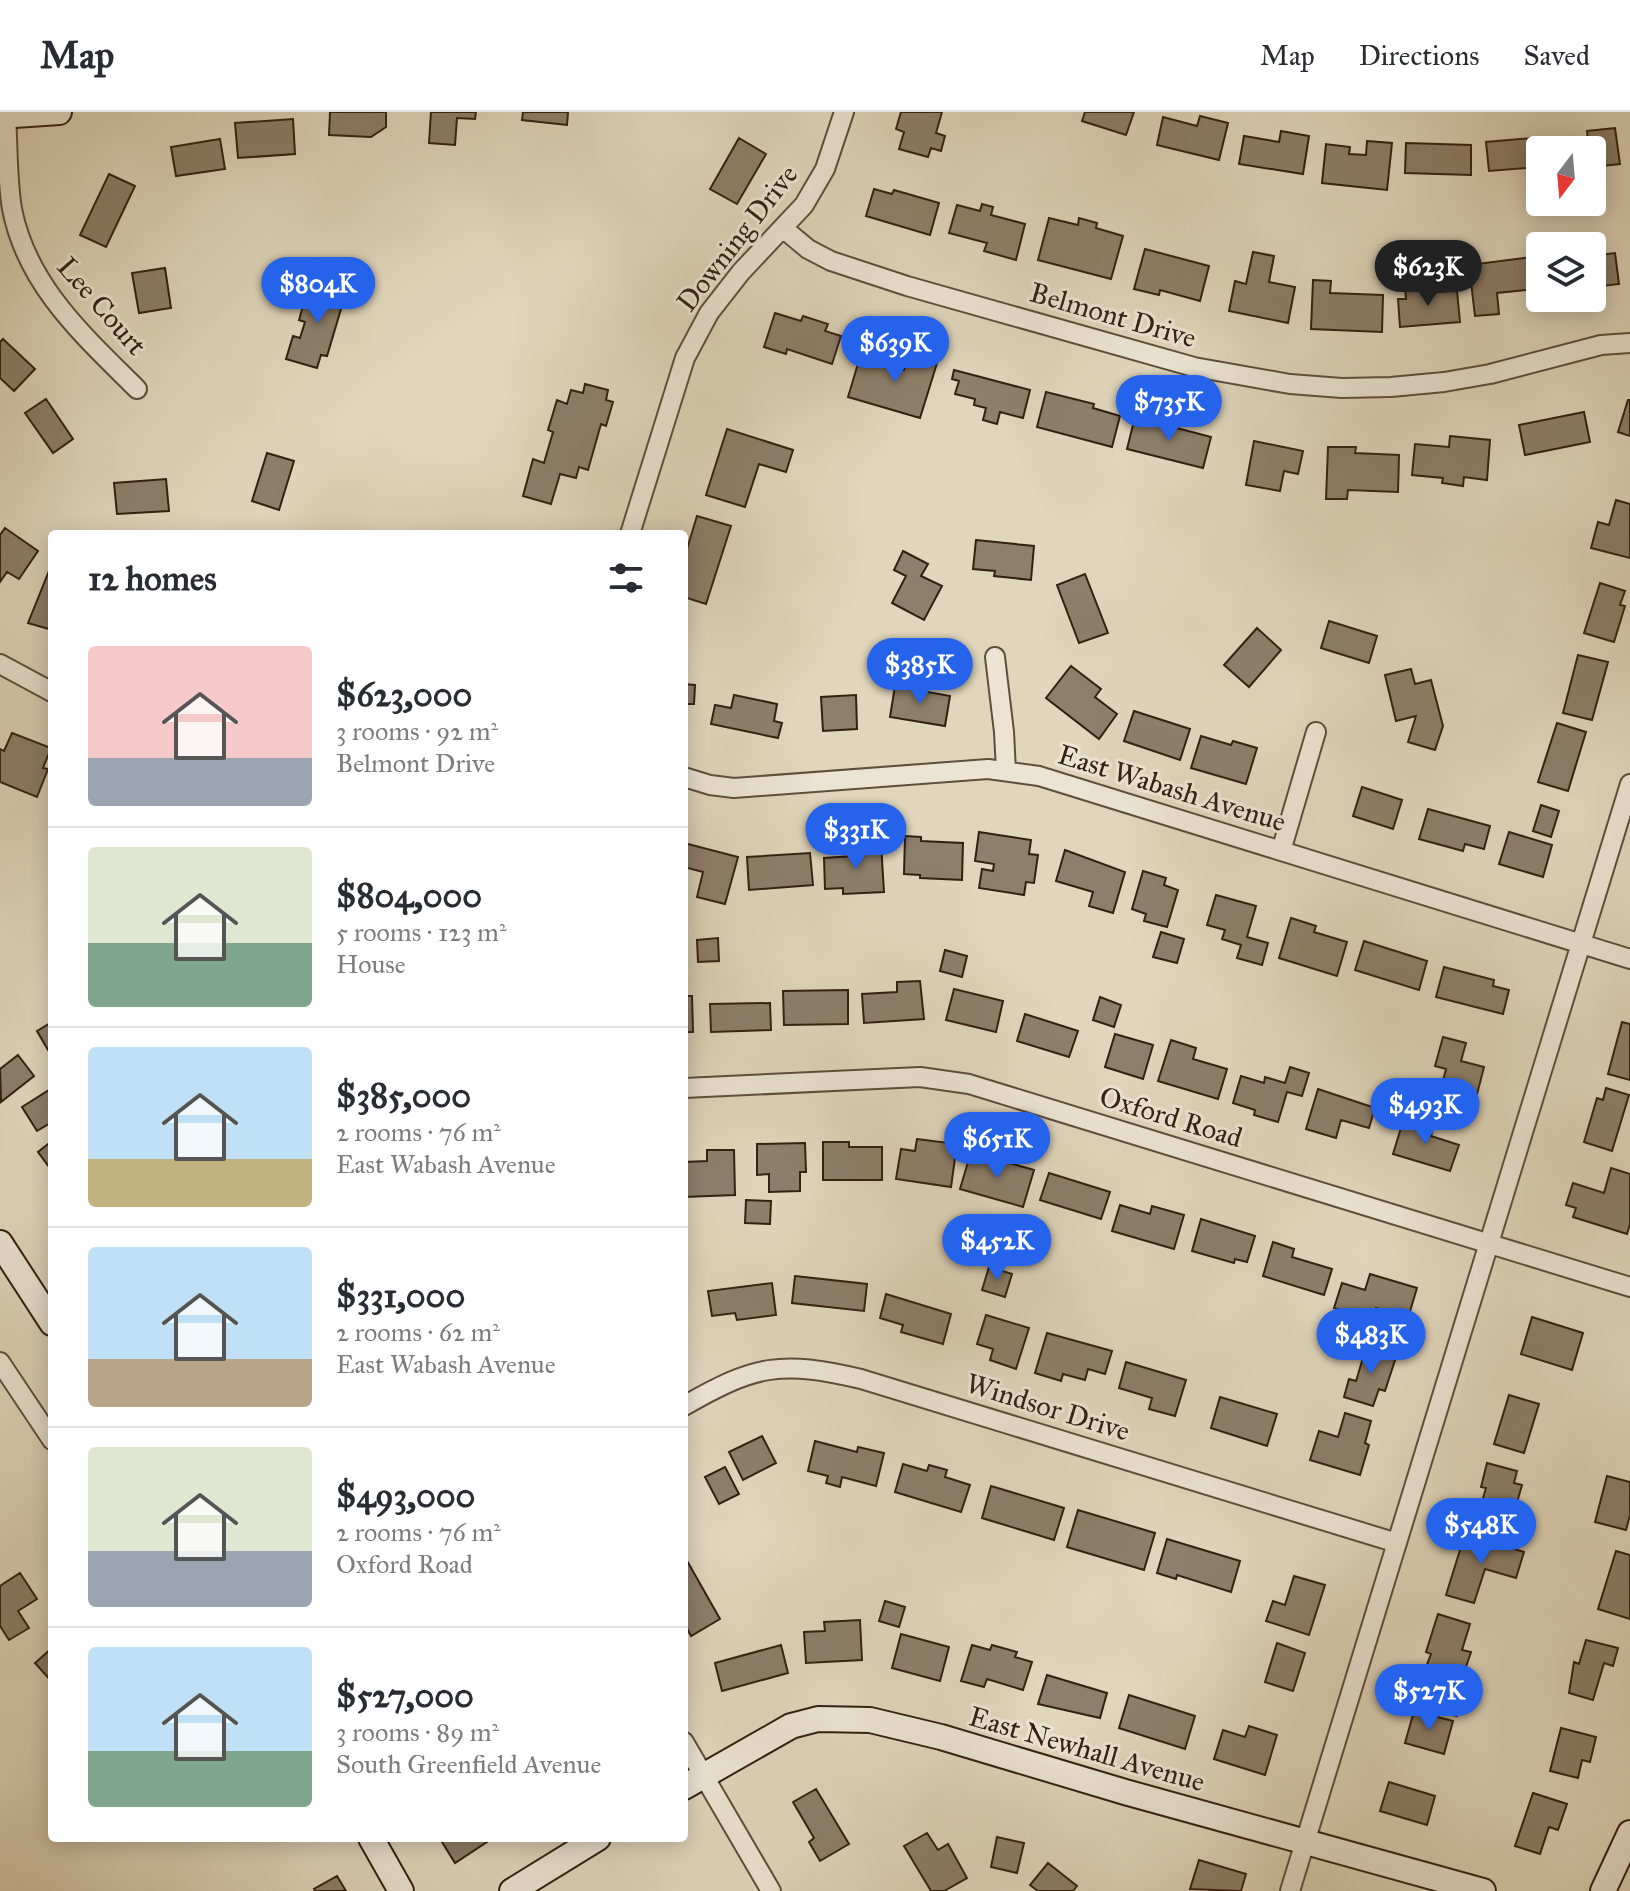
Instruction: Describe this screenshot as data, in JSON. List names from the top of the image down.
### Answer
{
  "streets": {
    "street": [
      "Downing Drive",
      "Lee Court",
      "Belmont Drive",
      "East Wabash Avenue",
      "Oxford Road",
      "Windsor Drive",
      "East Newhall Avenue"
    ]
  },
  "crossings": [
    ["Downing Drive", "Belmont Drive"]
  ],
  "north": "bottom",
  "page": {
    "header": "Map",
    "nav": ["Map", "Directions", "Saved"],
    "price": [
      "$623K",
      "$804K",
      "$639K",
      "$735K",
      "$385K",
      "$331K",
      "$493K",
      "$651K",
      "$452K",
      "$483K",
      "$548K",
      "$527K"
    ],
    "heading": "12 homes",
    "list": [
      {
        "name": "$623,000",
        "note": "3 rooms · 92 m² · Belmont Drive"
      },
      {
        "name": "$804,000",
        "note": "5 rooms · 123 m² · House"
      },
      {
        "name": "$385,000",
        "note": "2 rooms · 76 m² · East Wabash Avenue"
      },
      {
        "name": "$331,000",
        "note": "2 rooms · 62 m² · East Wabash Avenue"
      },
      {
        "name": "$493,000",
        "note": "2 rooms · 76 m² · Oxford Road"
      },
      {
        "name": "$527,000",
        "note": "3 rooms · 89 m² · South Greenfield Avenue"
      }
    ]
  }
}
